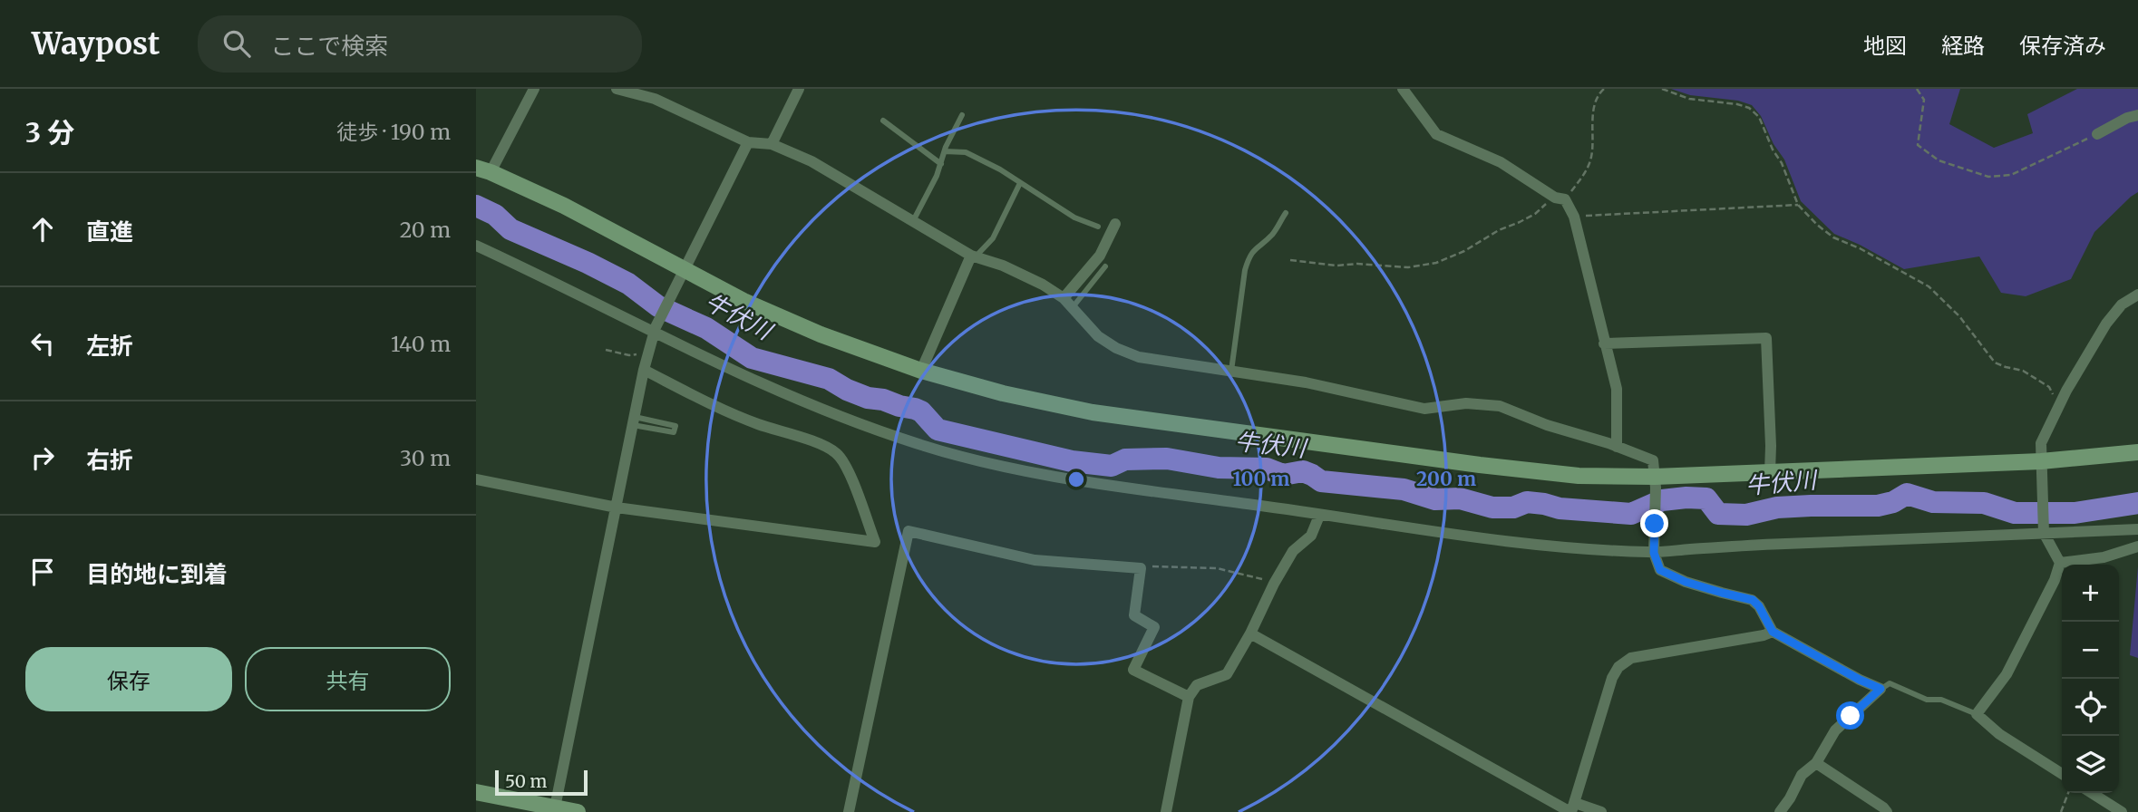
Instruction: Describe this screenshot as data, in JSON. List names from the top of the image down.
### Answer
{
  "water": ["牛伏川"],
  "scale_bar": "50 m",
  "page": {
    "header": "Waypost",
    "search": "ここで検索",
    "nav": ["地図", "経路", "保存済み"],
    "heading": ["3 分", "徒歩 · 190 m"],
    "list": [
      ["直進", "20 m"],
      ["左折", "140 m"],
      ["右折", "30 m"],
      "目的地に到着"
    ],
    "map_buttons": ["+", "−"],
    "buttons": ["保存", "共有"],
    "scale": "50 m"
  },
  "rings": ["100 m", "200 m"]
}
